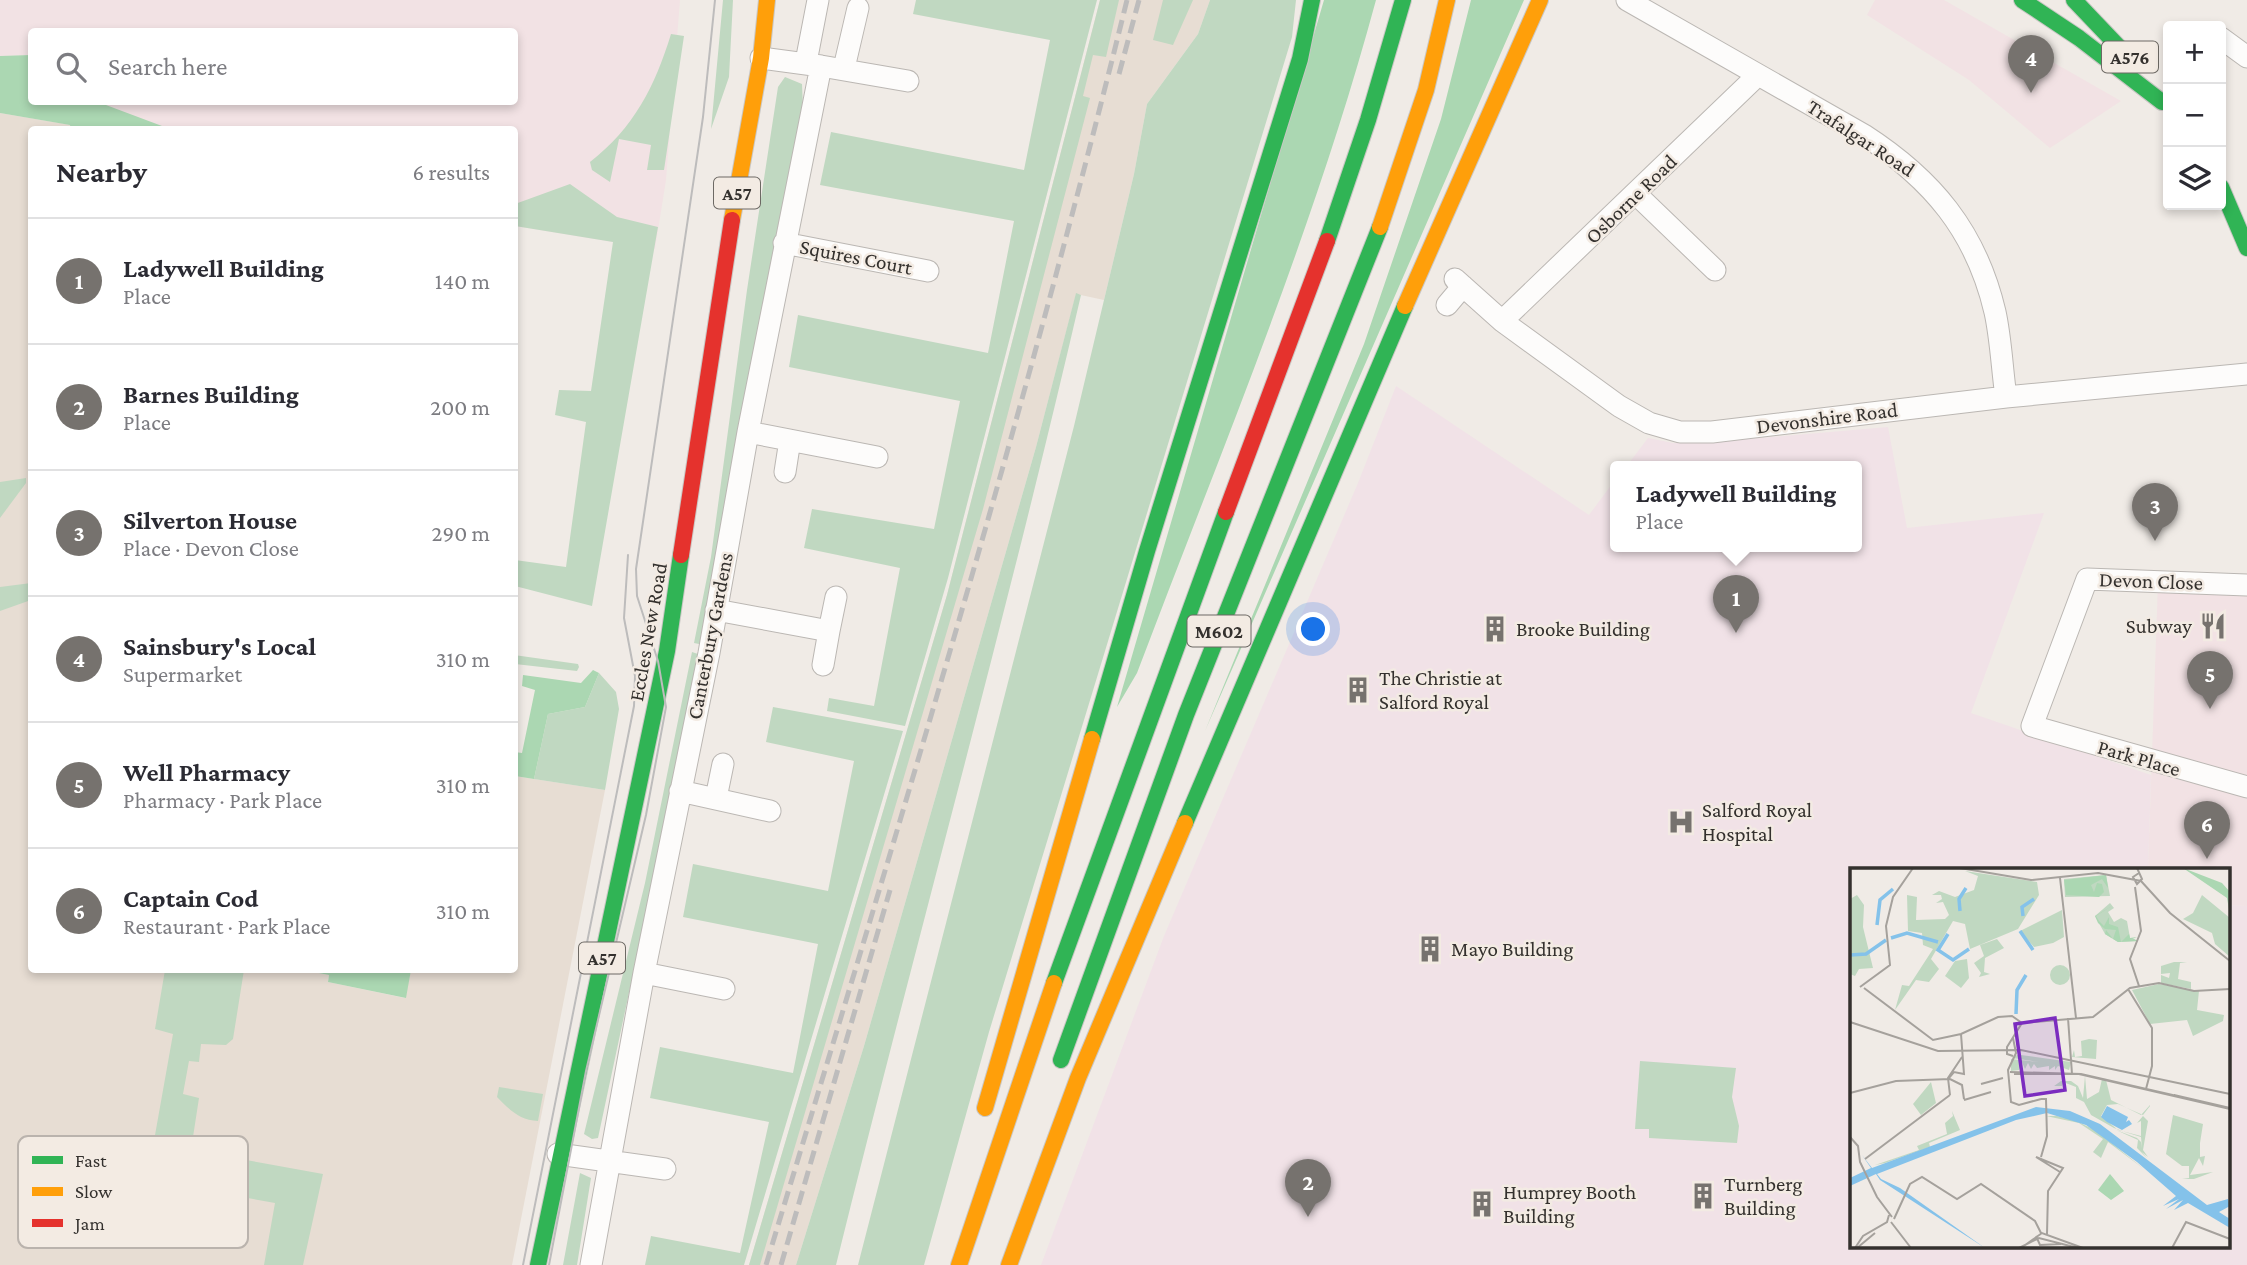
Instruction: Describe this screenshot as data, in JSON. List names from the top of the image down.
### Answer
{
  "streets": {
    "main road": [
      "A576",
      "A57",
      "M602",
      "Eccles New Road"
    ],
    "street": [
      "Trafalgar Road",
      "Osborne Road",
      "Squires Court",
      "Devonshire Road",
      "Devon Close",
      "Canterbury Gardens",
      "Park Place"
    ]
  },
  "crossings": [
    ["Trafalgar Road", "Osborne Road"],
    ["Trafalgar Road", "Devonshire Road"],
    ["Osborne Road", "Devonshire Road"],
    ["Squires Court", "Canterbury Gardens"],
    ["Devon Close", "Park Place"]
  ],
  "places": {
    "restaurant": ["Subway"],
    "building": [
      "Brooke Building",
      "The Christie at Salford Royal",
      "Mayo Building",
      "Turnberg Building",
      "Humprey Booth Building"
    ],
    "hospital": ["Salford Royal Hospital"]
  },
  "legend": ["Fast", "Slow", "Jam"],
  "page": {
    "map_buttons": ["+", "−"],
    "search": "Search here",
    "pins": [
      "4",
      "3",
      "1",
      "5",
      "6",
      "2"
    ],
    "heading": ["Nearby", "6 results"],
    "list": [
      {
        "mark": "1",
        "name": "Ladywell Building",
        "note": "Place",
        "value": "140 m"
      },
      {
        "mark": "2",
        "name": "Barnes Building",
        "note": "Place",
        "value": "200 m"
      },
      {
        "mark": "3",
        "name": "Silverton House",
        "note": "Place · Devon Close",
        "value": "290 m"
      },
      {
        "mark": "4",
        "name": "Sainsbury's Local",
        "note": "Supermarket",
        "value": "310 m"
      },
      {
        "mark": "5",
        "name": "Well Pharmacy",
        "note": "Pharmacy · Park Place",
        "value": "310 m"
      },
      {
        "mark": "6",
        "name": "Captain Cod",
        "note": "Restaurant · Park Place",
        "value": "310 m"
      }
    ],
    "popup": ["Ladywell Building", "Place"]
  }
}
